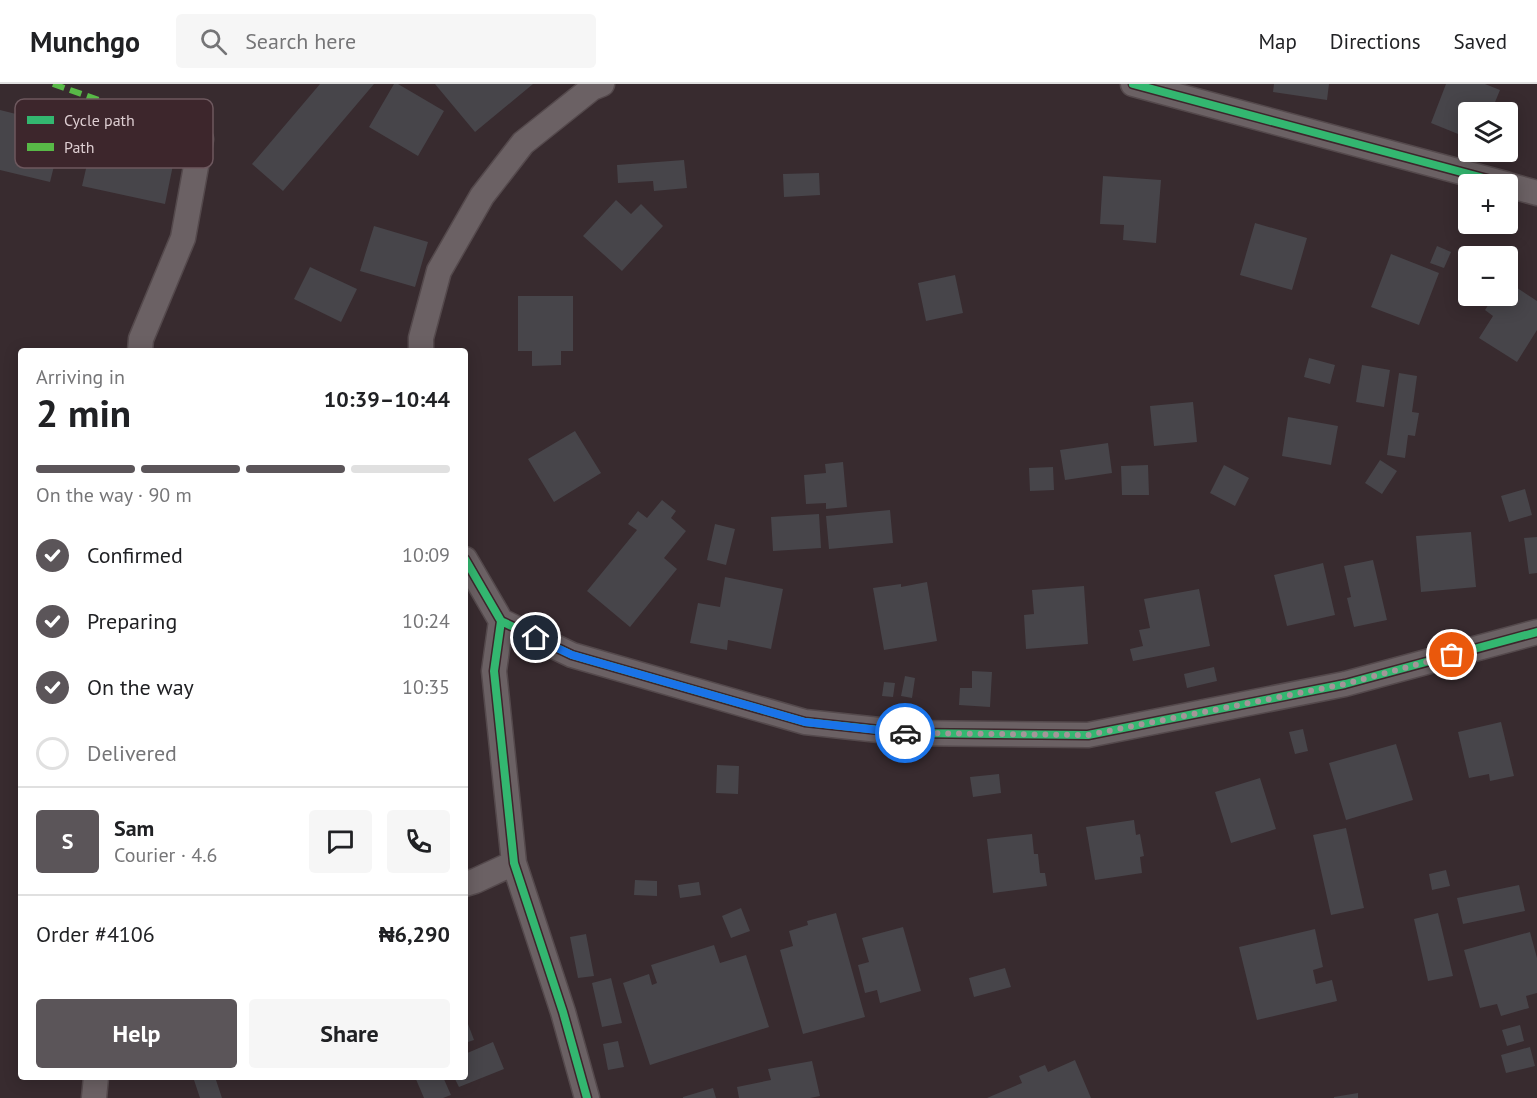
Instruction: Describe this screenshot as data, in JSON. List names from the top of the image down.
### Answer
{
  "legend": ["Cycle path", "Path"],
  "page": {
    "header": "Munchgo",
    "search": "Search here",
    "nav": ["Map", "Directions", "Saved"],
    "map_buttons": ["+", "−"],
    "heading": ["2 min", "Arriving in", "10:39–10:44"],
    "panel": [
      "Sam",
      "Courier · 4.6",
      "Order #4106",
      "₦6,290"
    ],
    "bar": "On the way · 90 m",
    "list": [
      ["Confirmed", "10:09"],
      ["Preparing", "10:24"],
      ["On the way", "10:35"],
      "Delivered"
    ],
    "round": "S",
    "buttons": ["Help", "Share"]
  }
}
